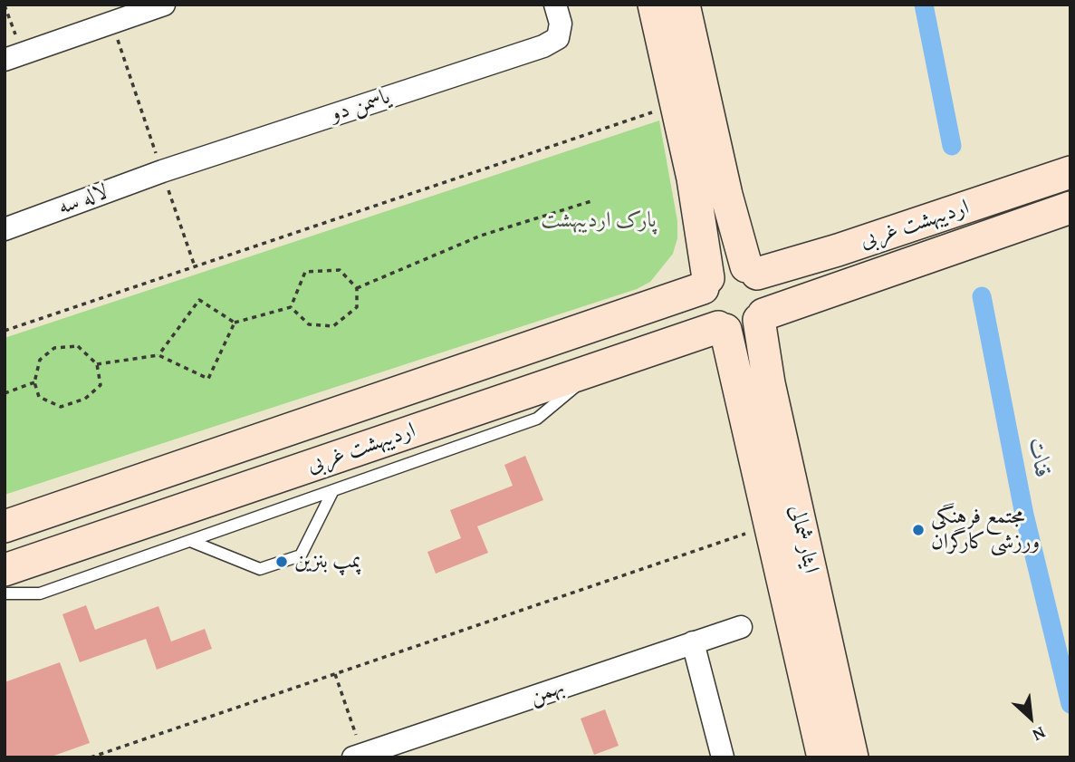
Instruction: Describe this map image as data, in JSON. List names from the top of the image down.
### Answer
{
  "streets": {
    "main road": ["اردیبهشت غربی", "ایثار شمالی"],
    "street": ["یاسمن دو", "لاله سه", "بهمن"]
  },
  "crossings": [
    ["یاسمن دو", "لاله سه"],
    ["اردیبهشت غربی", "ایثار شمالی"]
  ],
  "water": ["قنات"],
  "parks": ["پارک اردیبهشت"],
  "places": ["مجتمع فرهنگی ورزشی کارگران", "پمپ بنزین"],
  "north": "bottom right"
}
